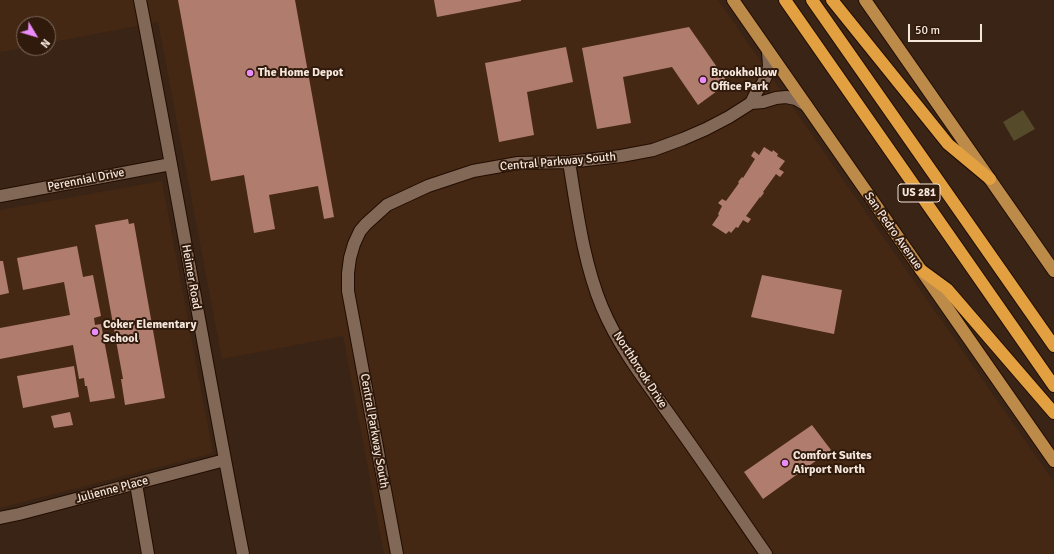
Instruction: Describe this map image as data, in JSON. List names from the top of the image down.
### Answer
{
  "streets": {
    "highway": ["US 281"],
    "main road": ["San Pedro Avenue"],
    "street": [
      "Central Parkway South",
      "Perennial Drive",
      "Heimer Road",
      "Northbrook Drive",
      "Julienne Place"
    ]
  },
  "crossings": [
    ["Central Parkway South", "San Pedro Avenue"],
    ["Central Parkway South", "Northbrook Drive"],
    ["Perennial Drive", "Heimer Road"],
    ["Heimer Road", "Julienne Place"]
  ],
  "places": [
    "The Home Depot",
    "Brookhollow Office Park",
    "Coker Elementary School",
    "Comfort Suites Airport North"
  ],
  "scale_bar": "50 m",
  "north": "bottom right"
}
